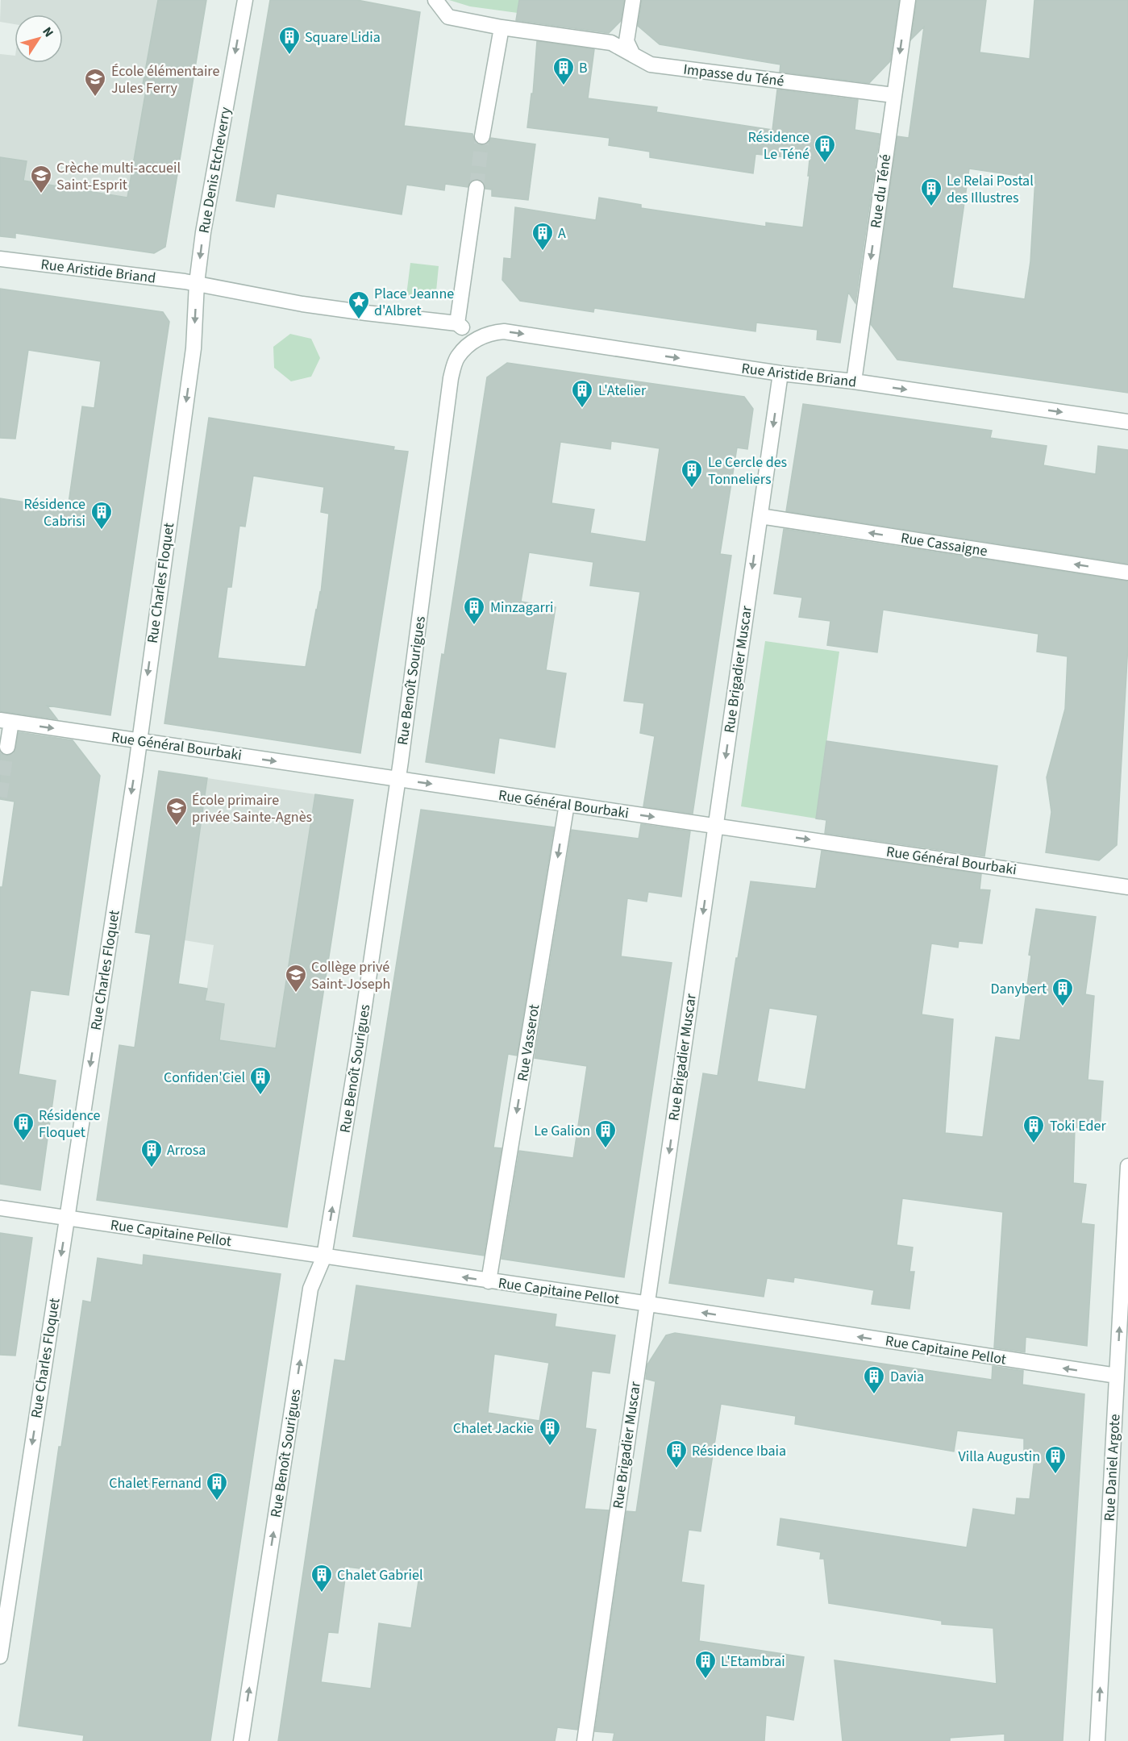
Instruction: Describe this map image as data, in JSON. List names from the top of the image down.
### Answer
{
  "streets": {
    "street": [
      "Impasse du Téné",
      "Rue Denis Etcheverry",
      "Rue du Téné",
      "Rue Aristide Briand",
      "Rue Cassaigne",
      "Rue Charles Floquet",
      "Rue Brigadier Muscar",
      "Rue Benoît Sourigues",
      "Rue Général Bourbaki",
      "Rue Vasserot",
      "Rue Capitaine Pellot",
      "Rue Daniel Argote"
    ]
  },
  "crossings": [
    ["Impasse du Téné", "Rue du Téné"],
    ["Rue Denis Etcheverry", "Rue Aristide Briand"],
    ["Rue Denis Etcheverry", "Rue Charles Floquet"],
    ["Rue du Téné", "Rue Aristide Briand"],
    ["Rue Aristide Briand", "Rue Charles Floquet"],
    ["Rue Aristide Briand", "Rue Brigadier Muscar"],
    ["Rue Aristide Briand", "Rue Benoît Sourigues"],
    ["Rue Cassaigne", "Rue Brigadier Muscar"],
    ["Rue Charles Floquet", "Rue Général Bourbaki"],
    ["Rue Charles Floquet", "Rue Capitaine Pellot"],
    ["Rue Brigadier Muscar", "Rue Général Bourbaki"],
    ["Rue Brigadier Muscar", "Rue Capitaine Pellot"],
    ["Rue Benoît Sourigues", "Rue Général Bourbaki"],
    ["Rue Benoît Sourigues", "Rue Capitaine Pellot"],
    ["Rue Général Bourbaki", "Rue Vasserot"],
    ["Rue Vasserot", "Rue Capitaine Pellot"],
    ["Rue Capitaine Pellot", "Rue Daniel Argote"]
  ],
  "one_way": [
    "Rue Denis Etcheverry",
    "Rue du Téné",
    "Rue Aristide Briand",
    "Rue Cassaigne",
    "Rue Charles Floquet",
    "Rue Brigadier Muscar",
    "Rue Benoît Sourigues",
    "Rue Général Bourbaki",
    "Rue Vasserot",
    "Rue Capitaine Pellot",
    "Rue Daniel Argote"
  ],
  "places": {
    "building": [
      "Square Lidia",
      "B",
      "Résidence Le Téné",
      "Le Relai Postal des Illustres",
      "A",
      "L'Atelier",
      "Le Cercle des Tonneliers",
      "Résidence Cabrisi",
      "Minzagarri",
      "Danybert",
      "Confiden'Ciel",
      "Résidence Floquet",
      "Toki Eder",
      "Le Galion",
      "Arrosa",
      "Davia",
      "Chalet Jackie",
      "Résidence Ibaia",
      "Villa Augustin",
      "Chalet Fernand",
      "Chalet Gabriel",
      "L'Etambrai"
    ],
    "school or university": [
      "École élémentaire Jules Ferry",
      "Crèche multi-accueil Saint-Esprit",
      "École primaire privée Sainte-Agnès",
      "Collège privé Saint-Joseph"
    ],
    "place": ["Place Jeanne d'Albret"]
  },
  "north": "top right"
}
